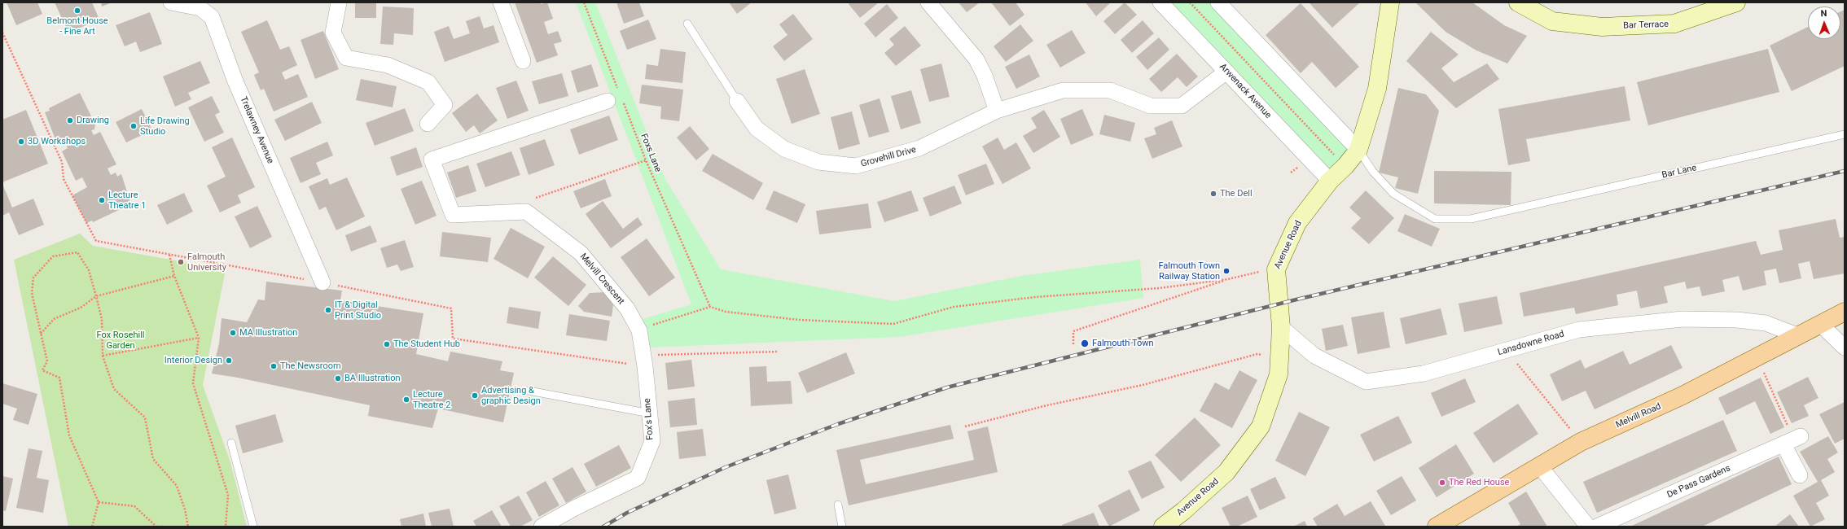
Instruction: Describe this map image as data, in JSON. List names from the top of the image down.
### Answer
{
  "streets": {
    "main road": ["Melvill Road"],
    "street": [
      "Bar Terrace",
      "Arwenack Avenue",
      "Trelawney Avenue",
      "Grovehill Drive",
      "Avenue Road",
      "Melvill Crescent",
      "Lansdowne Road",
      "Fox's Lane",
      "De Pass Gardens"
    ],
    "lane": ["Bar Lane"],
    "path": ["Foxs Lane"]
  },
  "crossings": [
    ["Arwenack Avenue", "Grovehill Drive"],
    ["Arwenack Avenue", "Avenue Road"],
    ["Bar Lane", "Avenue Road"],
    ["Avenue Road", "Lansdowne Road"],
    ["Melvill Crescent", "Fox's Lane"],
    ["Lansdowne Road", "Melvill Road"]
  ],
  "parks": ["Fox Rosehill Garden"],
  "places": [
    "Belmont House - Fine Art",
    "Drawing",
    "Life Drawing Studio",
    "3D Workshops",
    "The Dell",
    "Lecture Theatre 1",
    "Falmouth University",
    "Falmouth Town Railway Station",
    "IT & Digital Print Studio",
    "MA Illustration",
    "Falmouth Town",
    "The Student Hub",
    "Interior Design",
    "The Newsroom",
    "BA Illustration",
    "Advertising & graphic Design",
    "Lecture Theatre 2",
    "The Red House"
  ],
  "north": "top"
}
